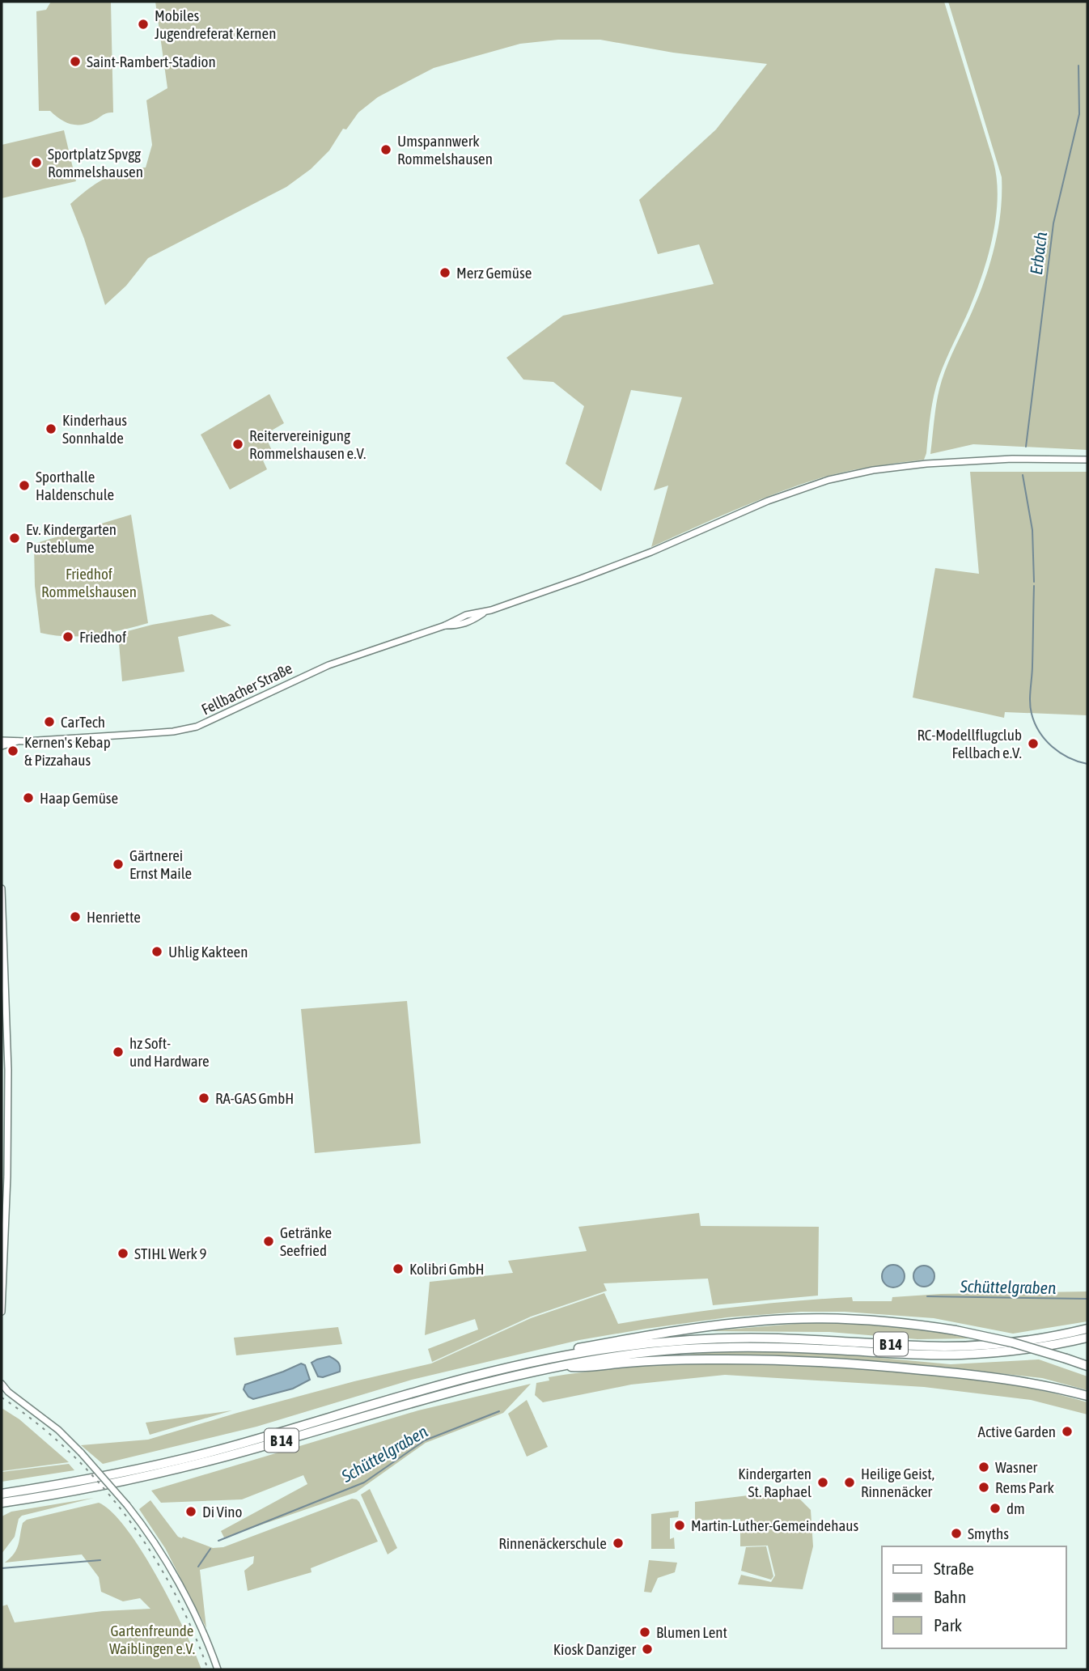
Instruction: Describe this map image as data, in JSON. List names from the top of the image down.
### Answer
{
  "streets": {
    "highway": ["B 14"],
    "main road": ["Fellbacher Straße"]
  },
  "water": ["Erbach", "Schüttelgraben"],
  "parks": ["Friedhof Rommelshausen", "Gartenfreunde Waiblingen e.V."],
  "places": [
    "Mobiles Jugendreferat Kernen",
    "Saint-Rambert-Stadion",
    "Umspannwerk Rommelshausen",
    "Sportplatz Spvgg Rommelshausen",
    "Merz Gemüse",
    "Kinderhaus Sonnhalde",
    "Reitervereinigung Rommelshausen e.V.",
    "Sporthalle Haldenschule",
    "Ev. Kindergarten Pusteblume",
    "Friedhof",
    "CarTech",
    "RC-Modellflugclub Fellbach e.V.",
    "Kernen's Kebap & Pizzahaus",
    "Haap Gemüse",
    "Gärtnerei Ernst Maile",
    "Henriette",
    "Uhlig Kakteen",
    "hz Soft- und Hardware",
    "RA-GAS GmbH",
    "Getränke Seefried",
    "STIHL Werk 9",
    "Kolibri GmbH",
    "Active Garden",
    "Wasner",
    "Kindergarten St. Raphael",
    "Heilige Geist, Rinnenäcker",
    "Rems Park",
    "dm",
    "Di Vino",
    "Martin-Luther-Gemeindehaus",
    "Smyths",
    "Rinnenäckerschule",
    "Blumen Lent",
    "Kiosk Danziger"
  ],
  "legend": ["Straße", "Bahn", "Park"]
}
